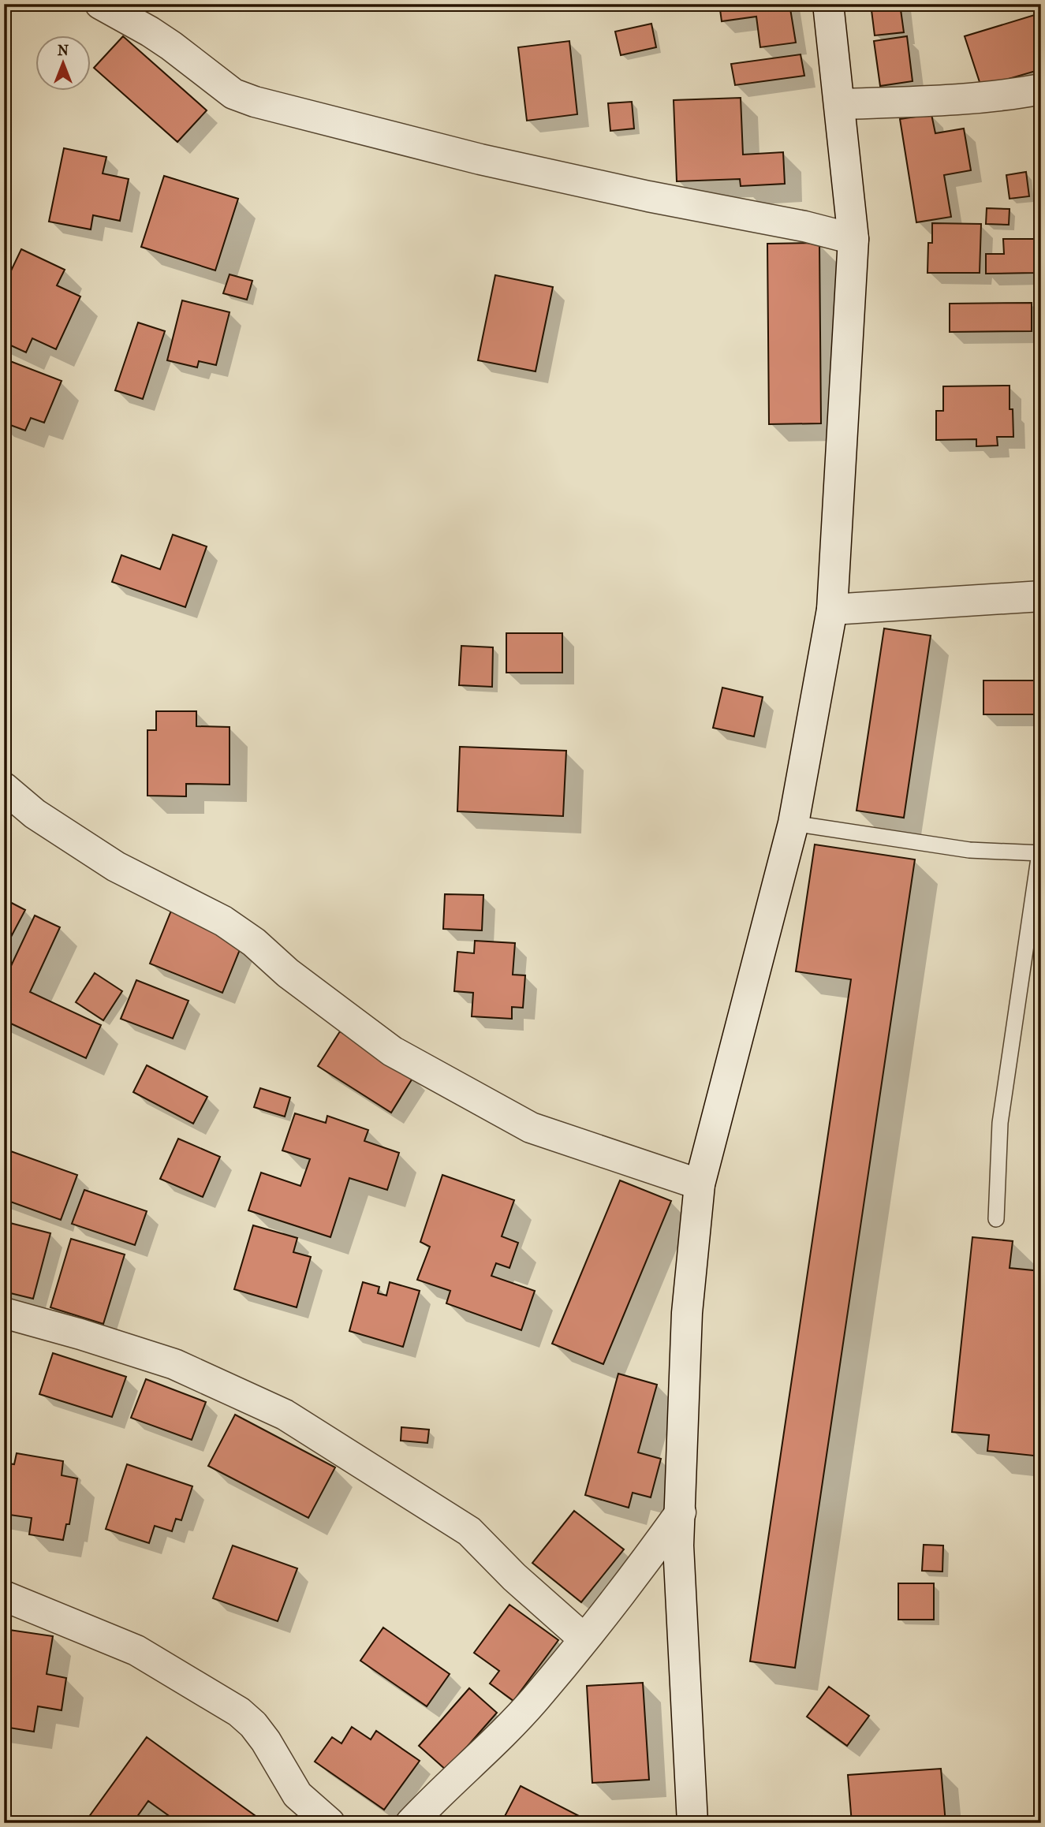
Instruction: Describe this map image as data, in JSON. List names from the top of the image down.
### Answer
{
  "north": "top"
}
